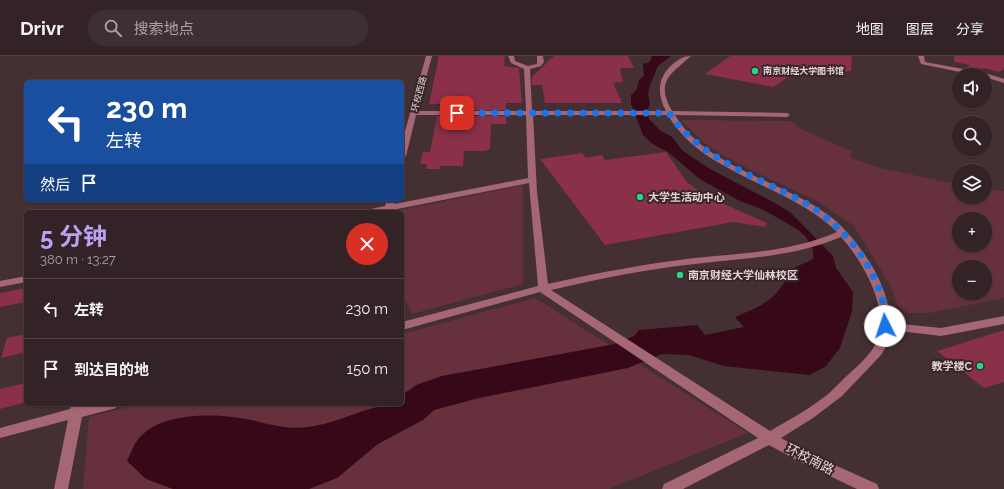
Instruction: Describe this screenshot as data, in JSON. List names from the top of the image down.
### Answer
{
  "streets": {
    "street": ["环校西路", "环校南路"]
  },
  "places": [
    "南京财经大学图书馆",
    "大学生活动中心",
    "南京财经大学仙林校区",
    "教学楼C"
  ],
  "page": {
    "header": "Drivr",
    "search": "搜索地点",
    "nav": ["地图", "图层", "分享"],
    "map_buttons": ["+", "−"],
    "turn": ["230 m", "左转"],
    "then": "然后",
    "heading": ["5 分钟", "380 m · 13:27"],
    "list": [
      {
        "name": "左转",
        "value": "230 m"
      },
      {
        "name": "到达目的地",
        "value": "150 m"
      }
    ]
  }
}
